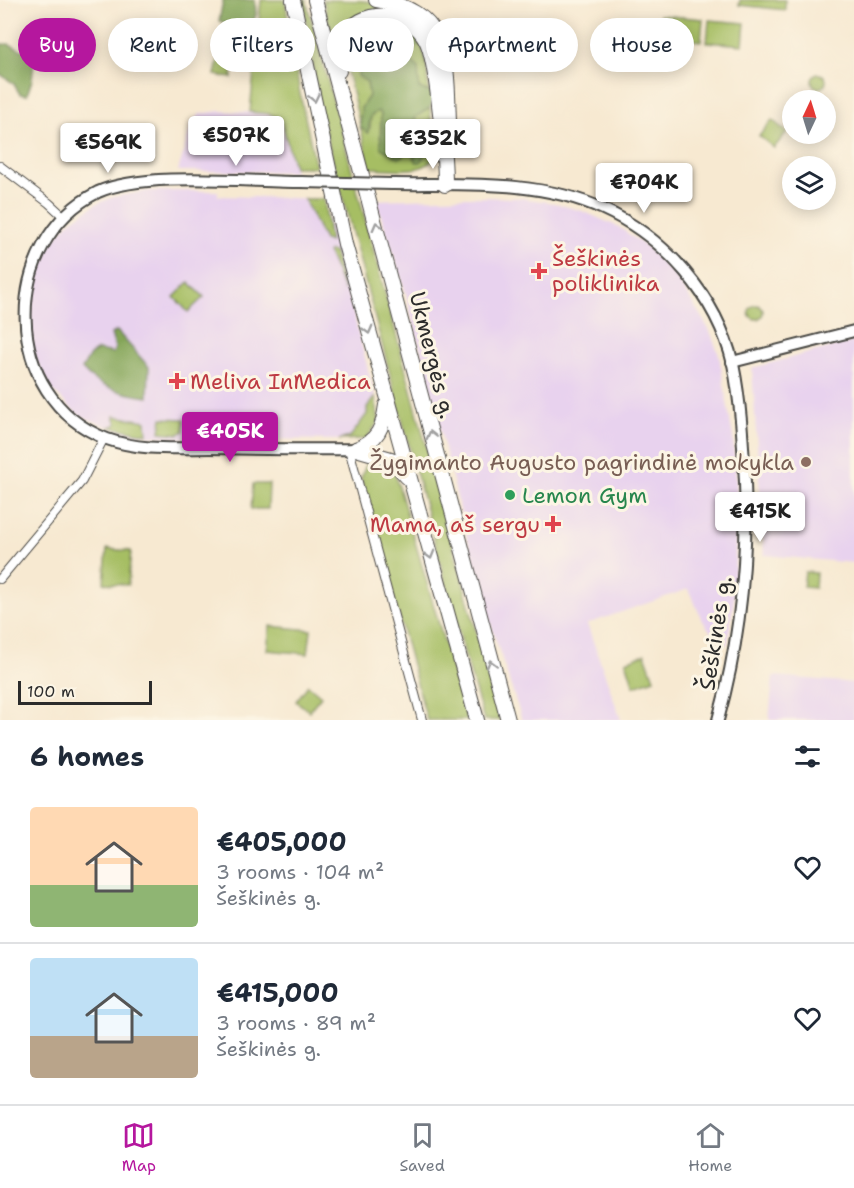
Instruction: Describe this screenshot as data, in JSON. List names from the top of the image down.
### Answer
{
  "streets": {
    "highway": ["Ukmergės g."],
    "street": ["Šeškinės g."]
  },
  "places": {
    "health": ["Šeškinės poliklinika", "Meliva InMedica", "Mama, aš sergu"],
    "other": ["Žygimanto Augusto pagrindinė mokykla", "Lemon Gym"]
  },
  "scale_bar": "100 m",
  "north": "top",
  "page": {
    "chip": [
      "Buy",
      "Rent",
      "Filters",
      "New",
      "Apartment",
      "House"
    ],
    "price": [
      "€507K",
      "€352K",
      "€569K",
      "€704K",
      "€405K",
      "€415K"
    ],
    "scale": "100 m",
    "heading": "6 homes",
    "list": [
      {
        "name": "€405,000",
        "note": "3 rooms · 104 m² · Šeškinės g."
      },
      {
        "name": "€415,000",
        "note": "3 rooms · 89 m² · Šeškinės g."
      }
    ],
    "tabs": ["Map", "Saved", "Home"]
  }
}
